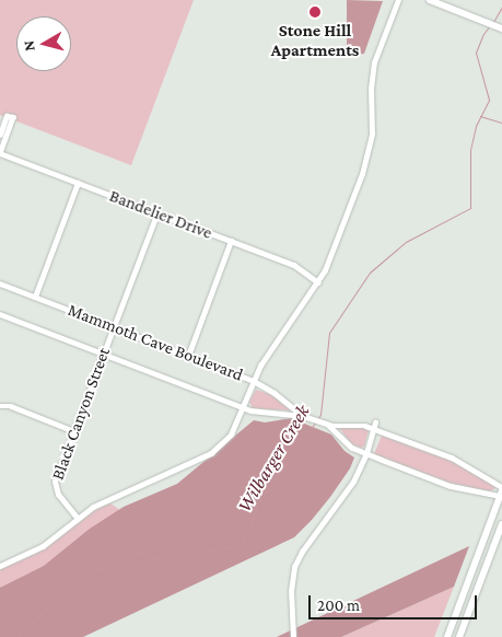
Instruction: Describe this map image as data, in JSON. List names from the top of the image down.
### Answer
{
  "streets": {
    "street": ["Bandelier Drive", "Mammoth Cave Boulevard", "Black Canyon Street"]
  },
  "crossings": [
    ["Bandelier Drive", "Black Canyon Street"],
    ["Mammoth Cave Boulevard", "Black Canyon Street"]
  ],
  "water": ["Wilbarger Creek"],
  "places": ["Stone Hill Apartments"],
  "scale_bar": "200 m",
  "north": "left"
}
